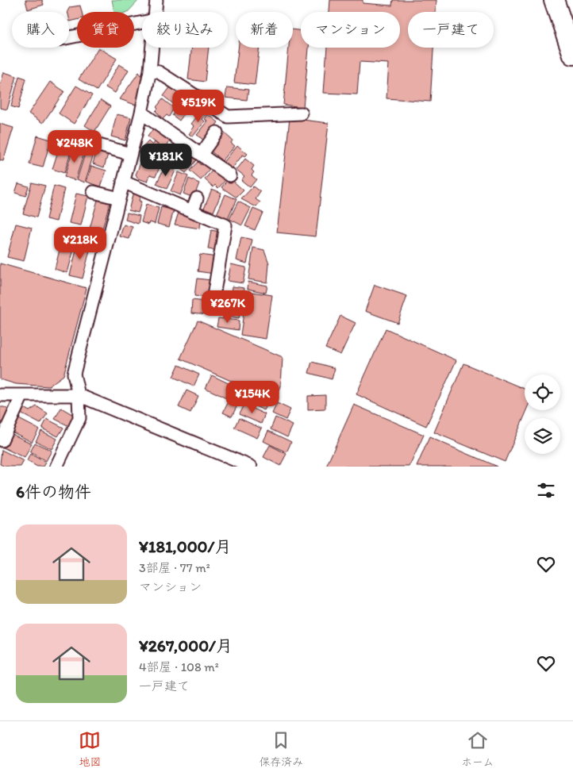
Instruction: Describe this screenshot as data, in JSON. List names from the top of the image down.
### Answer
{
  "page": {
    "chip": [
      "購入",
      "賃貸",
      "絞り込み",
      "新着",
      "マンション",
      "一戸建て"
    ],
    "price": [
      "¥519K",
      "¥248K",
      "¥181K",
      "¥218K",
      "¥267K",
      "¥154K"
    ],
    "heading": "6件の物件",
    "list": [
      {
        "name": "¥181,000/月",
        "note": "3部屋 · 77 m² · マンション"
      },
      {
        "name": "¥267,000/月",
        "note": "4部屋 · 108 m² · 一戸建て"
      }
    ],
    "tabs": ["地図", "保存済み", "ホーム"]
  }
}
